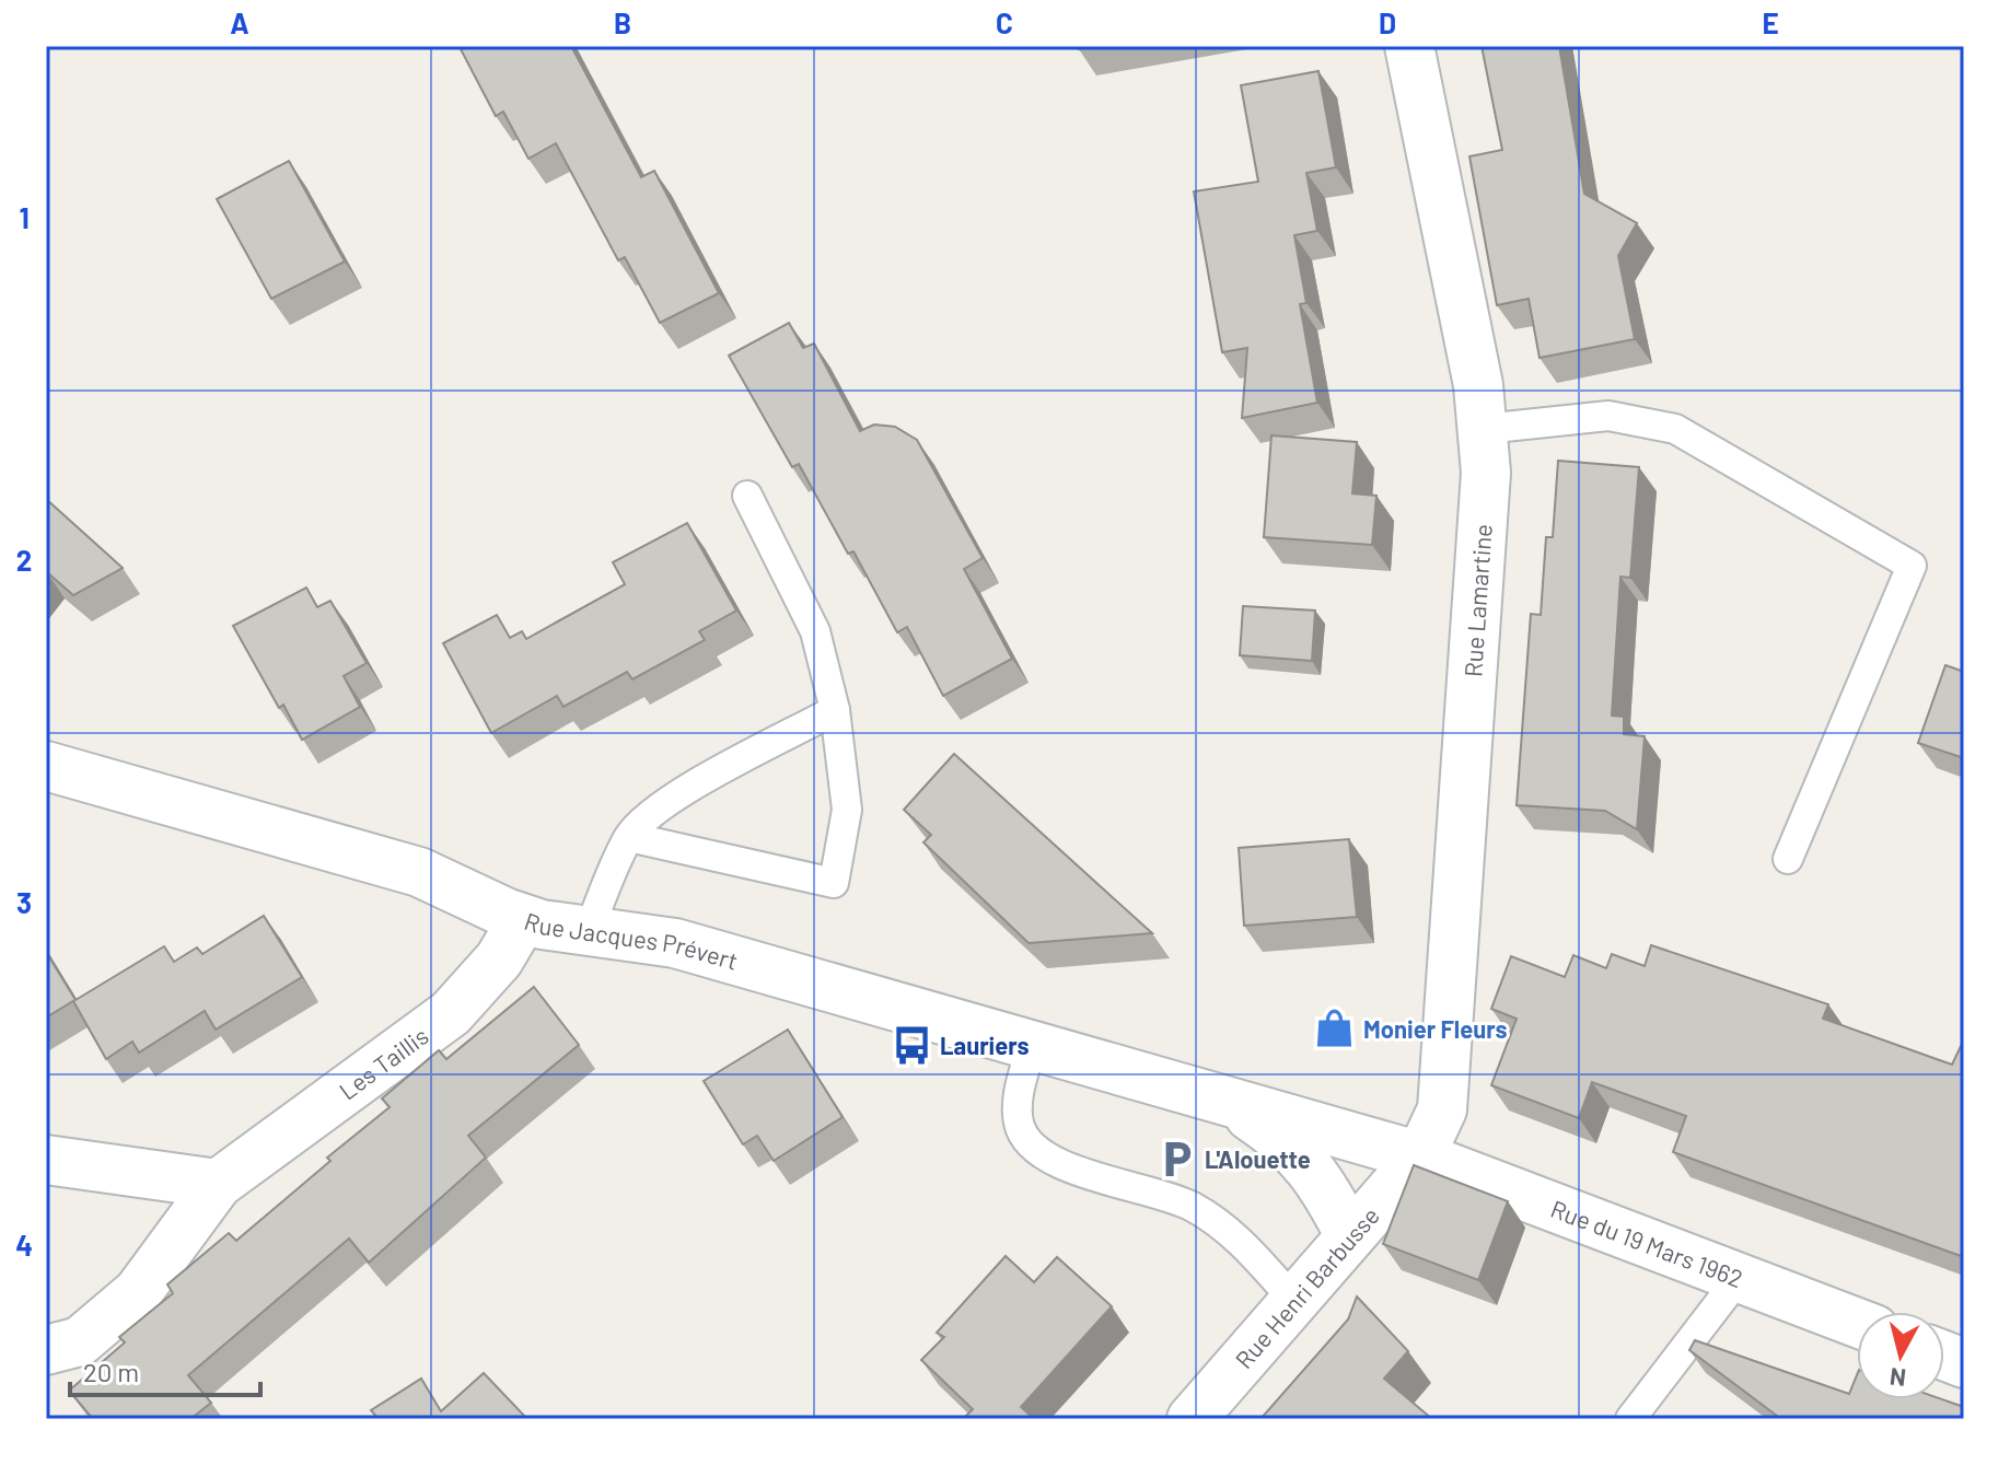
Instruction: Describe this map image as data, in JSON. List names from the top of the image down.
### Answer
{
  "streets": {
    "street": [
      "Rue Lamartine",
      "Rue Jacques Prévert",
      "Les Taillis",
      "Rue du 19 Mars 1962",
      "Rue Henri Barbusse"
    ]
  },
  "crossings": [
    ["Rue Lamartine", "Rue Jacques Prévert"],
    ["Rue Lamartine", "Rue du 19 Mars 1962"],
    ["Rue Lamartine", "Rue Henri Barbusse"],
    ["Rue Jacques Prévert", "Les Taillis"],
    ["Rue Jacques Prévert", "Rue du 19 Mars 1962"],
    ["Rue Jacques Prévert", "Rue Henri Barbusse"],
    ["Rue du 19 Mars 1962", "Rue Henri Barbusse"]
  ],
  "places": {
    "shop": ["Monier Fleurs"],
    "bus stop": ["Lauriers"],
    "parking": ["L'Alouette"]
  },
  "scale_bar": "20 m",
  "north": "bottom",
  "grid": {
    "columns": [
      "A",
      "B",
      "C",
      "D",
      "E"
    ],
    "rows": [
      "1",
      "2",
      "3",
      "4"
    ]
  }
}
